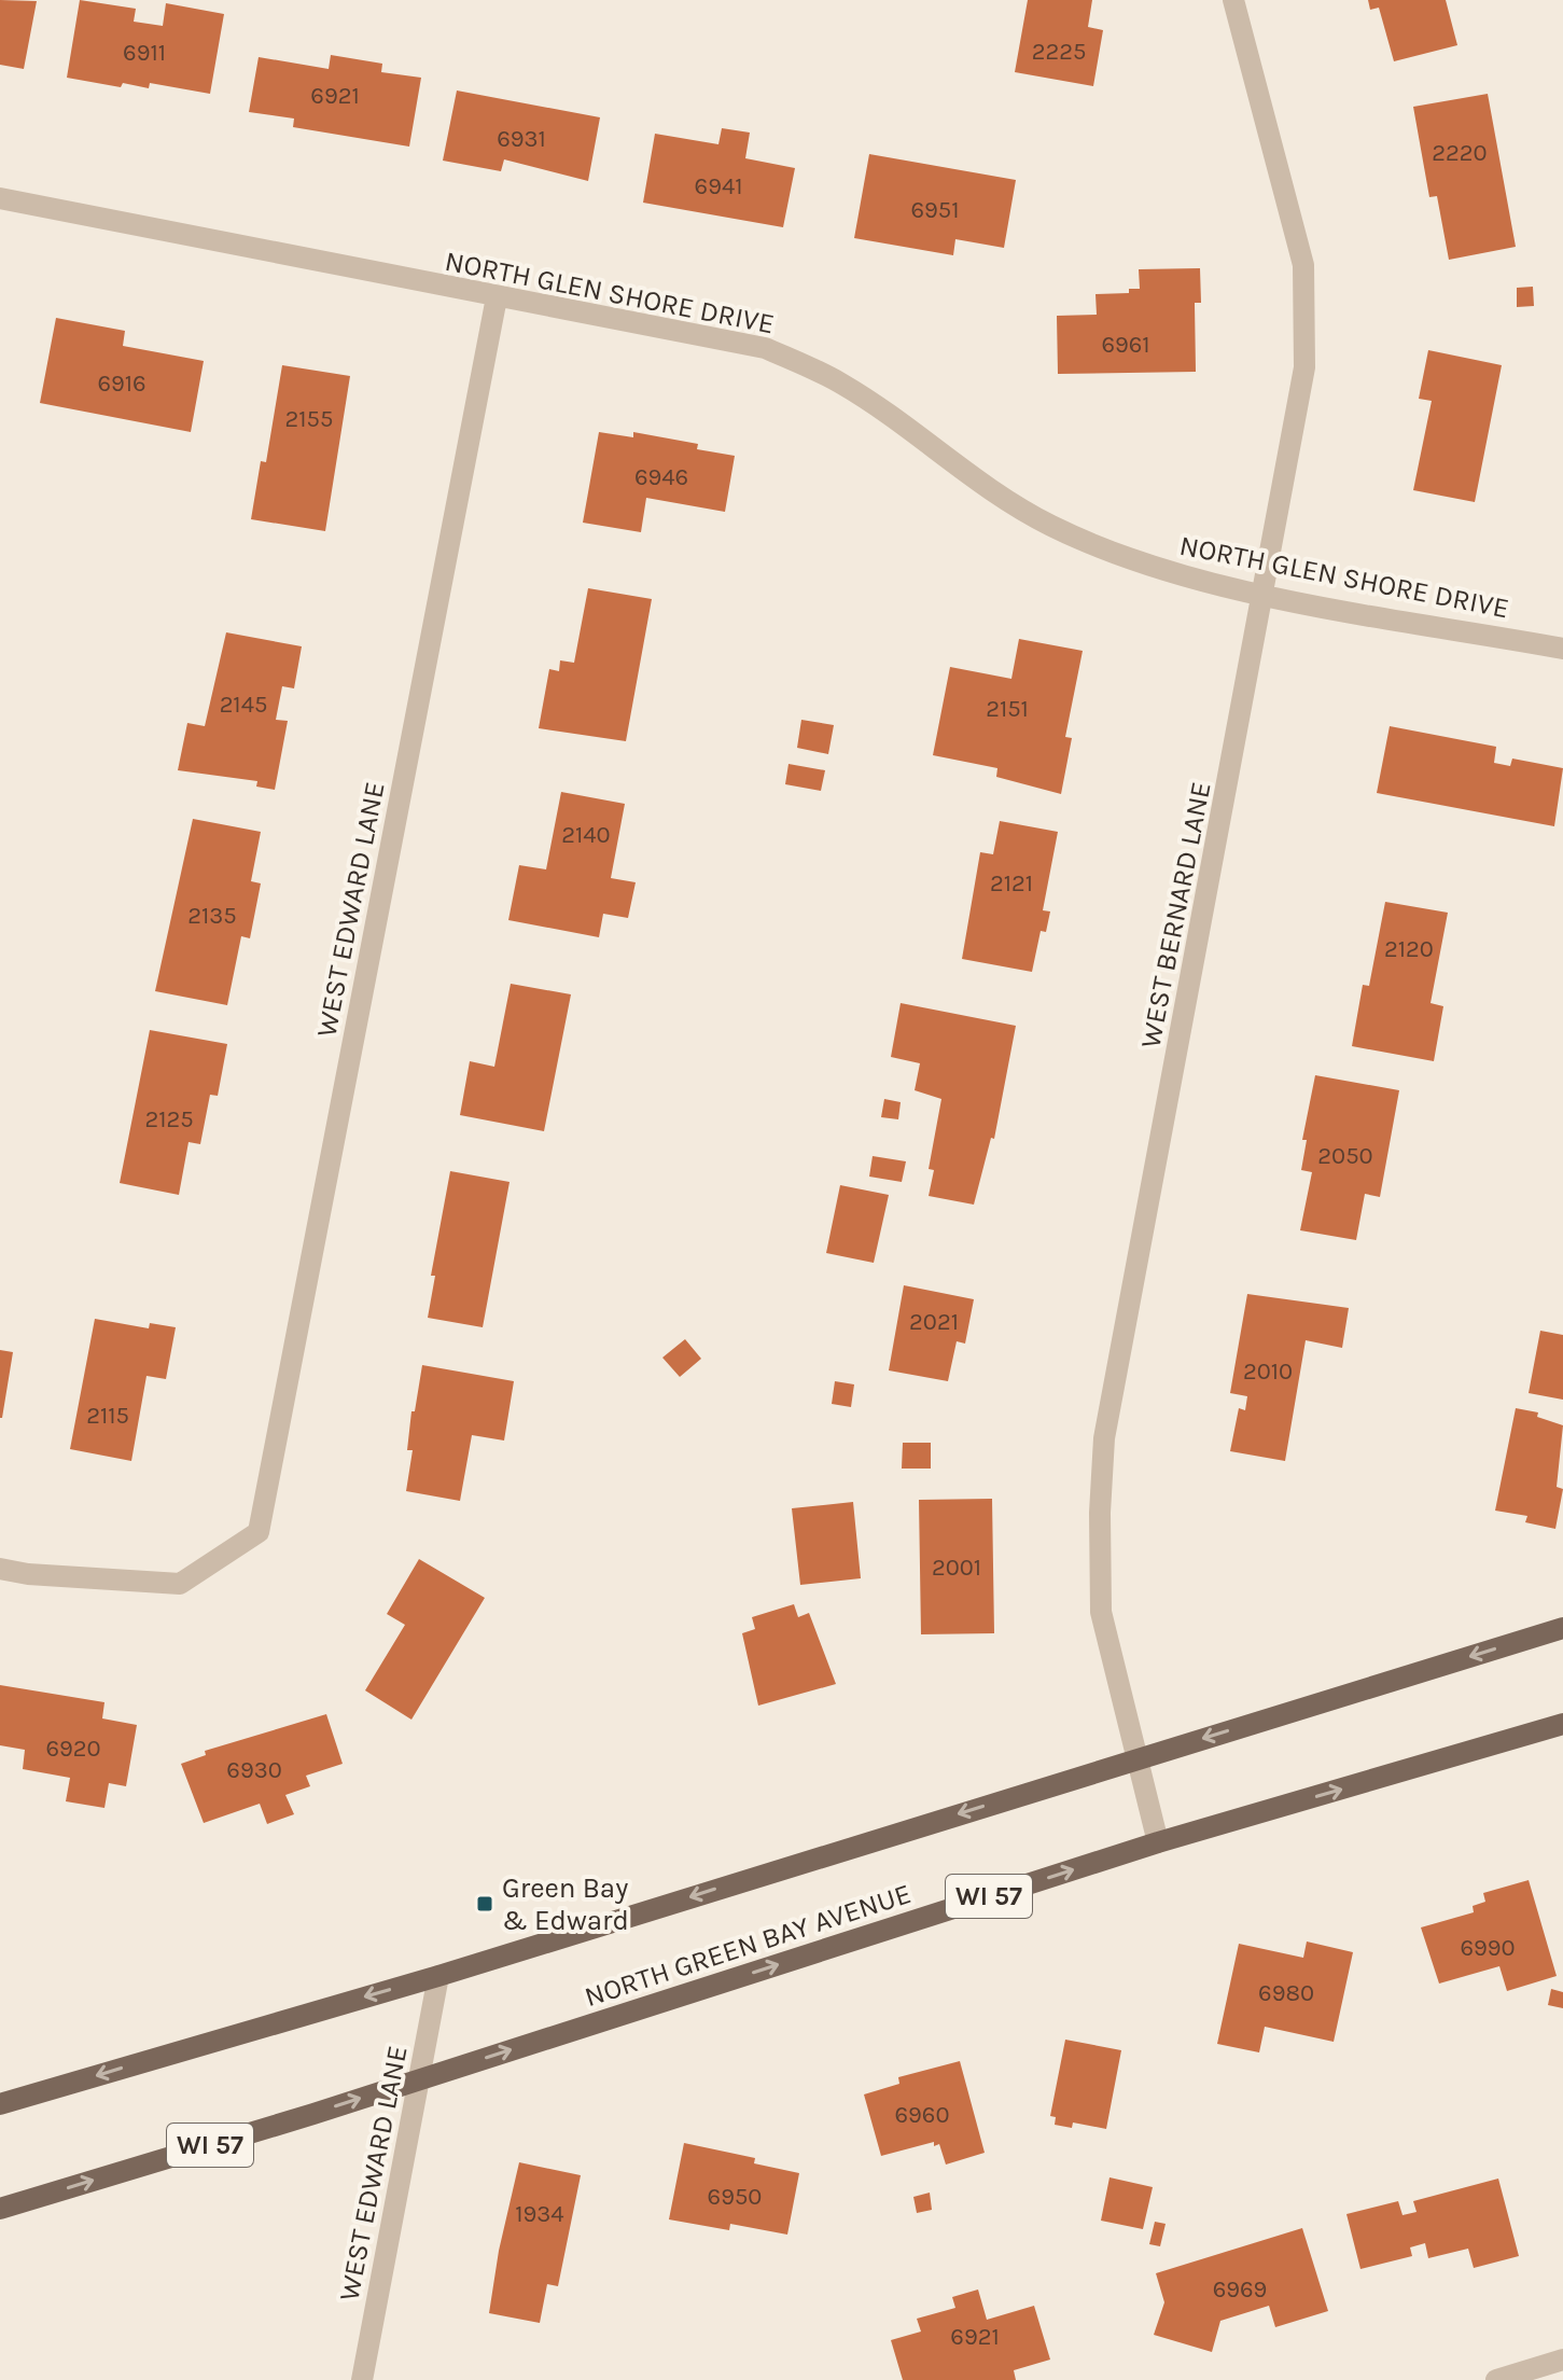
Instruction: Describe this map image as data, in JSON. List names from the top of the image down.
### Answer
{
  "streets": {
    "main road": ["WI 57", "NORTH GREEN BAY AVENUE"],
    "street": ["NORTH GLEN SHORE DRIVE", "WEST EDWARD LANE", "WEST BERNARD LANE"]
  },
  "crossings": [
    ["NORTH GLEN SHORE DRIVE", "WEST EDWARD LANE"],
    ["NORTH GLEN SHORE DRIVE", "WEST BERNARD LANE"],
    ["WEST EDWARD LANE", "NORTH GREEN BAY AVENUE"],
    ["WEST BERNARD LANE", "NORTH GREEN BAY AVENUE"]
  ],
  "places": {
    "transit": ["Green Bay & Edward"]
  },
  "house_numbers": [
    "2225",
    "6911",
    "6921",
    "6931",
    "2220",
    "6941",
    "6951",
    "6961",
    "6916",
    "2155",
    "6946",
    "2145",
    "2151",
    "2140",
    "2121",
    "2135",
    "2120",
    "2125",
    "2050",
    "2021",
    "2010",
    "2115",
    "2001",
    "6920",
    "6930",
    "6990",
    "6980",
    "6960",
    "6950",
    "1934",
    "6969",
    "6921"
  ]
}
